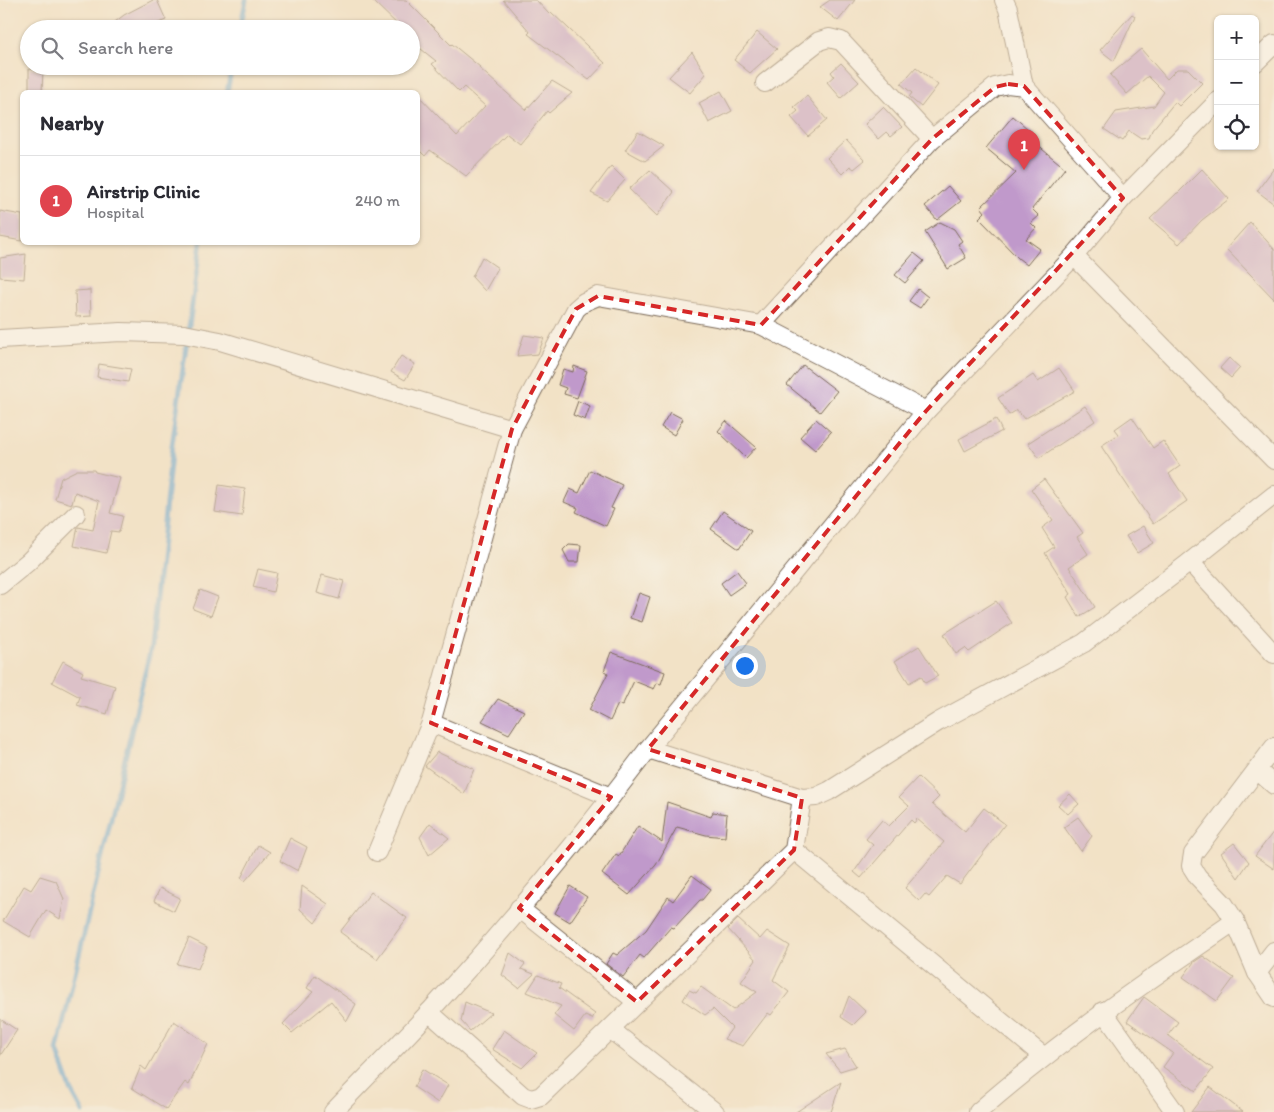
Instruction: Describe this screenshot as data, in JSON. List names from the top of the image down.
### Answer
{
  "page": {
    "map_buttons": ["+", "−"],
    "search": "Search here",
    "heading": "Nearby",
    "pins": "1",
    "list": [
      {
        "mark": "1",
        "name": "Airstrip Clinic",
        "note": "Hospital",
        "value": "240 m"
      }
    ]
  }
}
